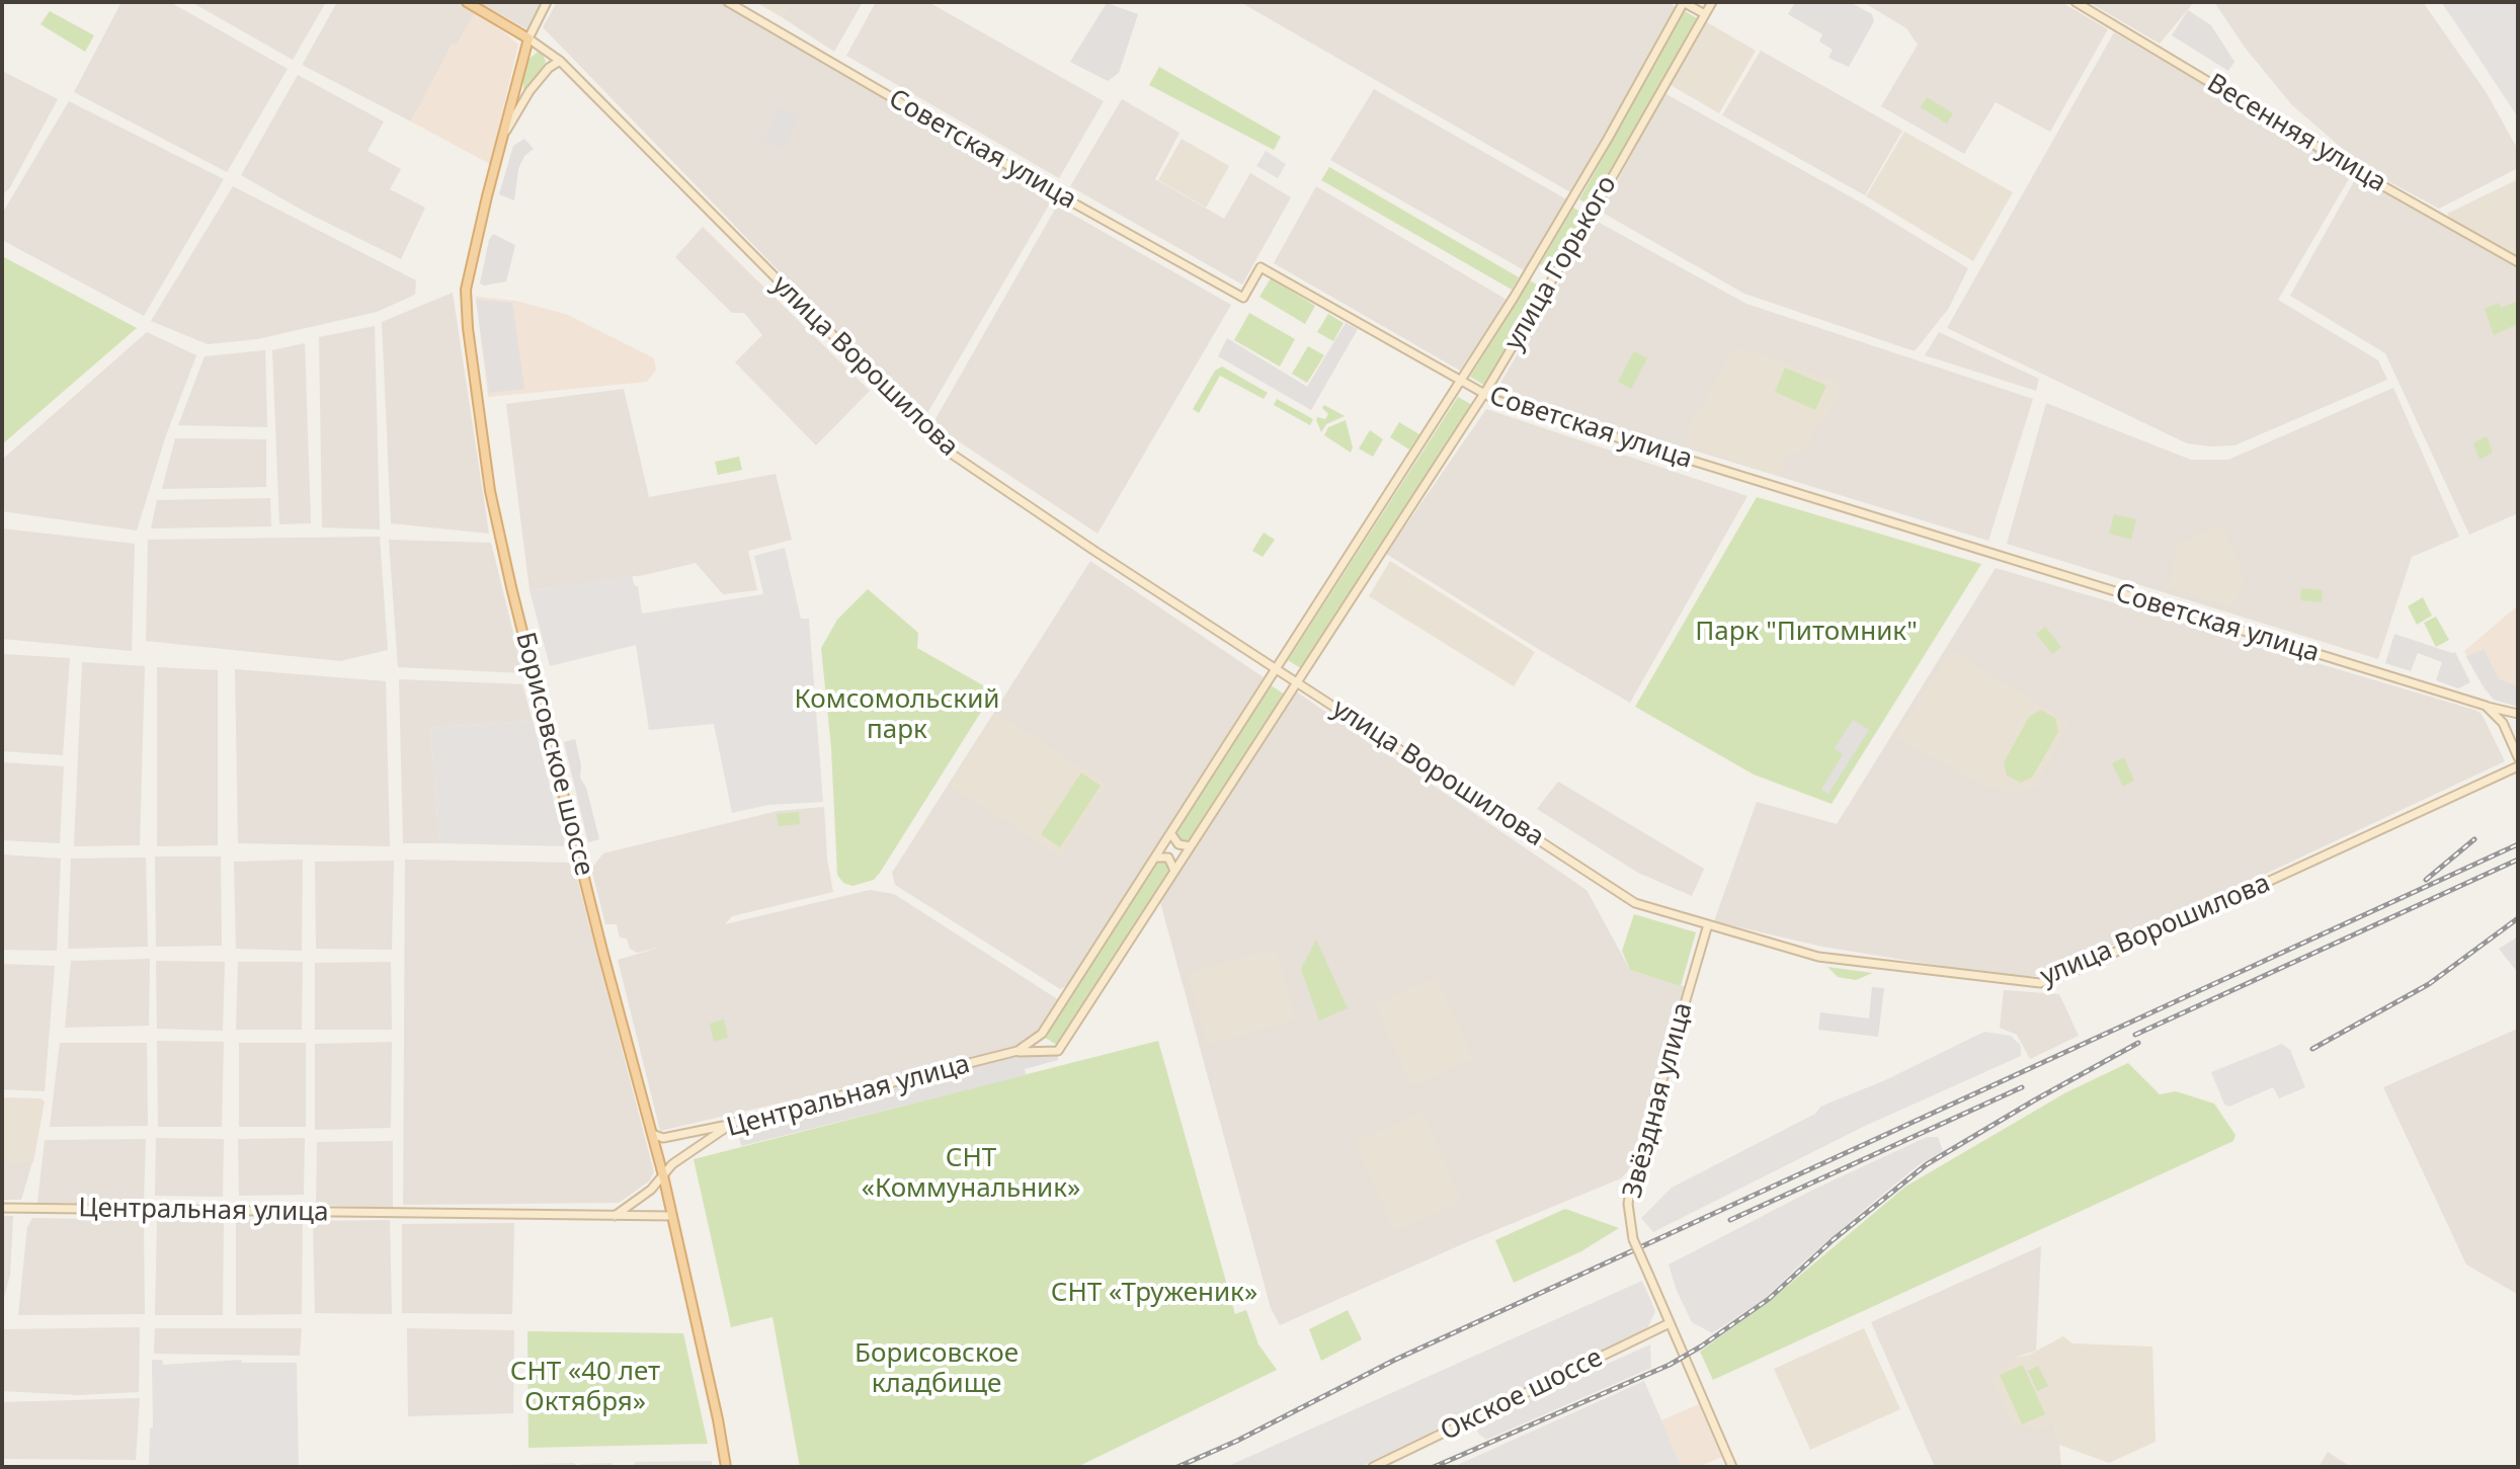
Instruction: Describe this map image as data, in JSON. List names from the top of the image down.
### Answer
{
  "streets": {
    "main road": ["Борисовское шоссе"],
    "street": [
      "Весенняя улица",
      "Советская улица",
      "улица Горького",
      "улица Ворошилова",
      "Центральная улица",
      "Звёздная улица",
      "Окское шоссе"
    ]
  },
  "crossings": [
    ["Советская улица", "улица Горького"],
    ["улица Горького", "улица Ворошилова"],
    ["улица Горького", "Центральная улица"],
    ["улица Ворошилова", "Борисовское шоссе"],
    ["улица Ворошилова", "Центральная улица"],
    ["улица Ворошилова", "Звёздная улица"],
    ["Борисовское шоссе", "Центральная улица"],
    ["Звёздная улица", "Окское шоссе"]
  ],
  "parks": [
    "Парк \"Питомник\"",
    "Комсомольский парк",
    "СНТ «Коммунальник»",
    "СНТ «Труженик»",
    "Борисовское кладбище",
    "СНТ «40 лет Октября»"
  ]
}
